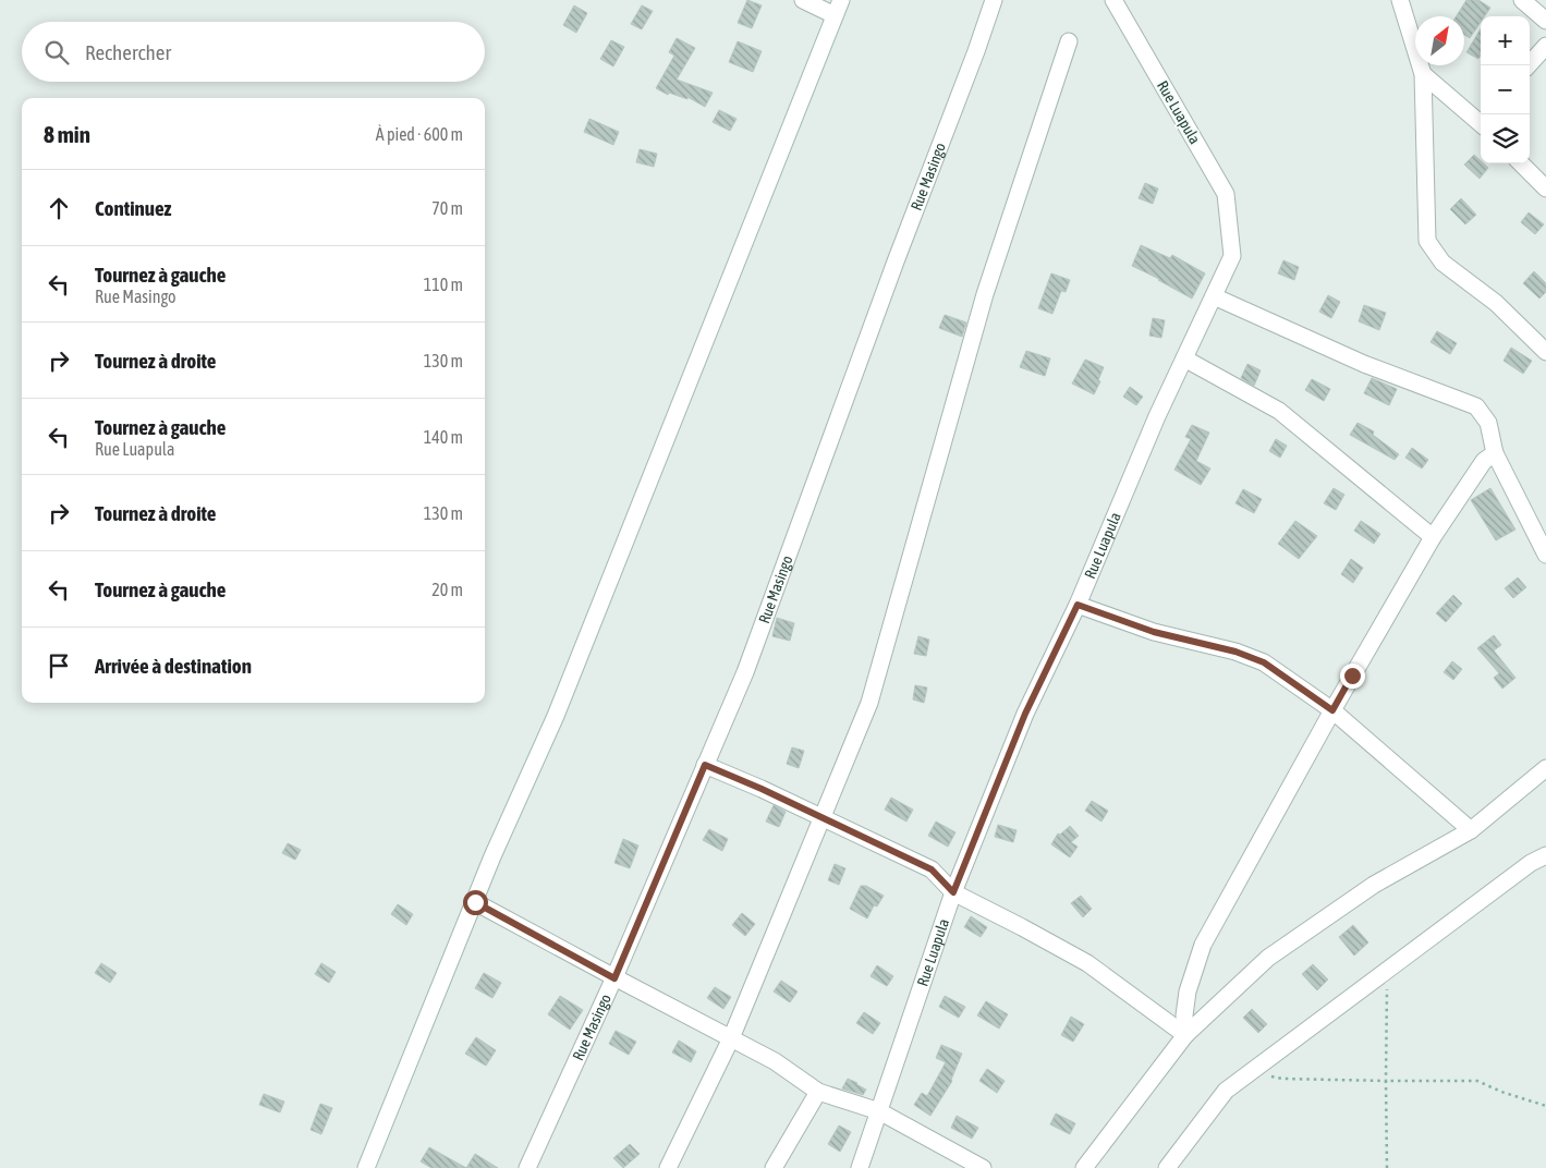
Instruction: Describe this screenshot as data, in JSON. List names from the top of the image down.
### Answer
{
  "streets": {
    "street": ["Rue Luapula", "Rue Masingo"]
  },
  "north": "top right",
  "page": {
    "map_buttons": ["+", "−"],
    "search": "Rechercher",
    "heading": ["8 min", "À pied · 600 m"],
    "list": [
      ["Continuez", "70 m"],
      ["Tournez à gauche", "Rue Masingo", "110 m"],
      ["Tournez à droite", "130 m"],
      ["Tournez à gauche", "Rue Luapula", "140 m"],
      ["Tournez à droite", "130 m"],
      ["Tournez à gauche", "20 m"],
      "Arrivée à destination"
    ]
  }
}
